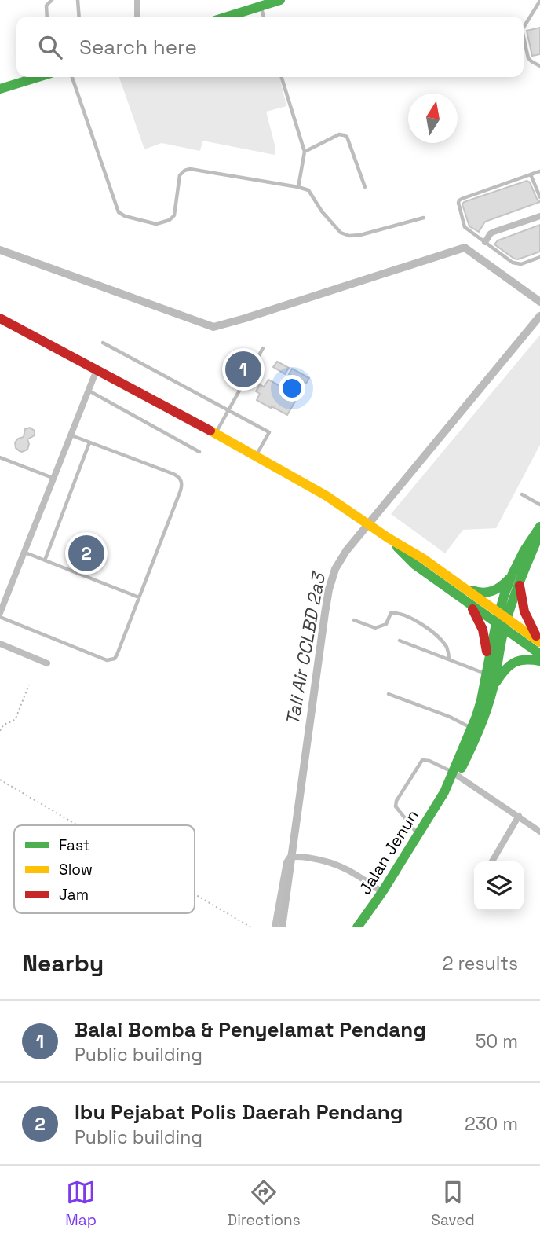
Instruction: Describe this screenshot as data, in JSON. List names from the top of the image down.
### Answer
{
  "streets": {
    "main road": ["Jalan Jenun"]
  },
  "water": ["Tali Air CCLBD 2a3"],
  "legend": ["Fast", "Slow", "Jam"],
  "north": "top",
  "page": {
    "search": "Search here",
    "pins": ["1", "2"],
    "heading": ["Nearby", "2 results"],
    "list": [
      {
        "mark": "1",
        "name": "Balai Bomba & Penyelamat Pendang",
        "note": "Public building",
        "value": "50 m"
      },
      {
        "mark": "2",
        "name": "Ibu Pejabat Polis Daerah Pendang",
        "note": "Public building",
        "value": "230 m"
      }
    ],
    "nav": ["Map", "Directions", "Saved"]
  }
}
